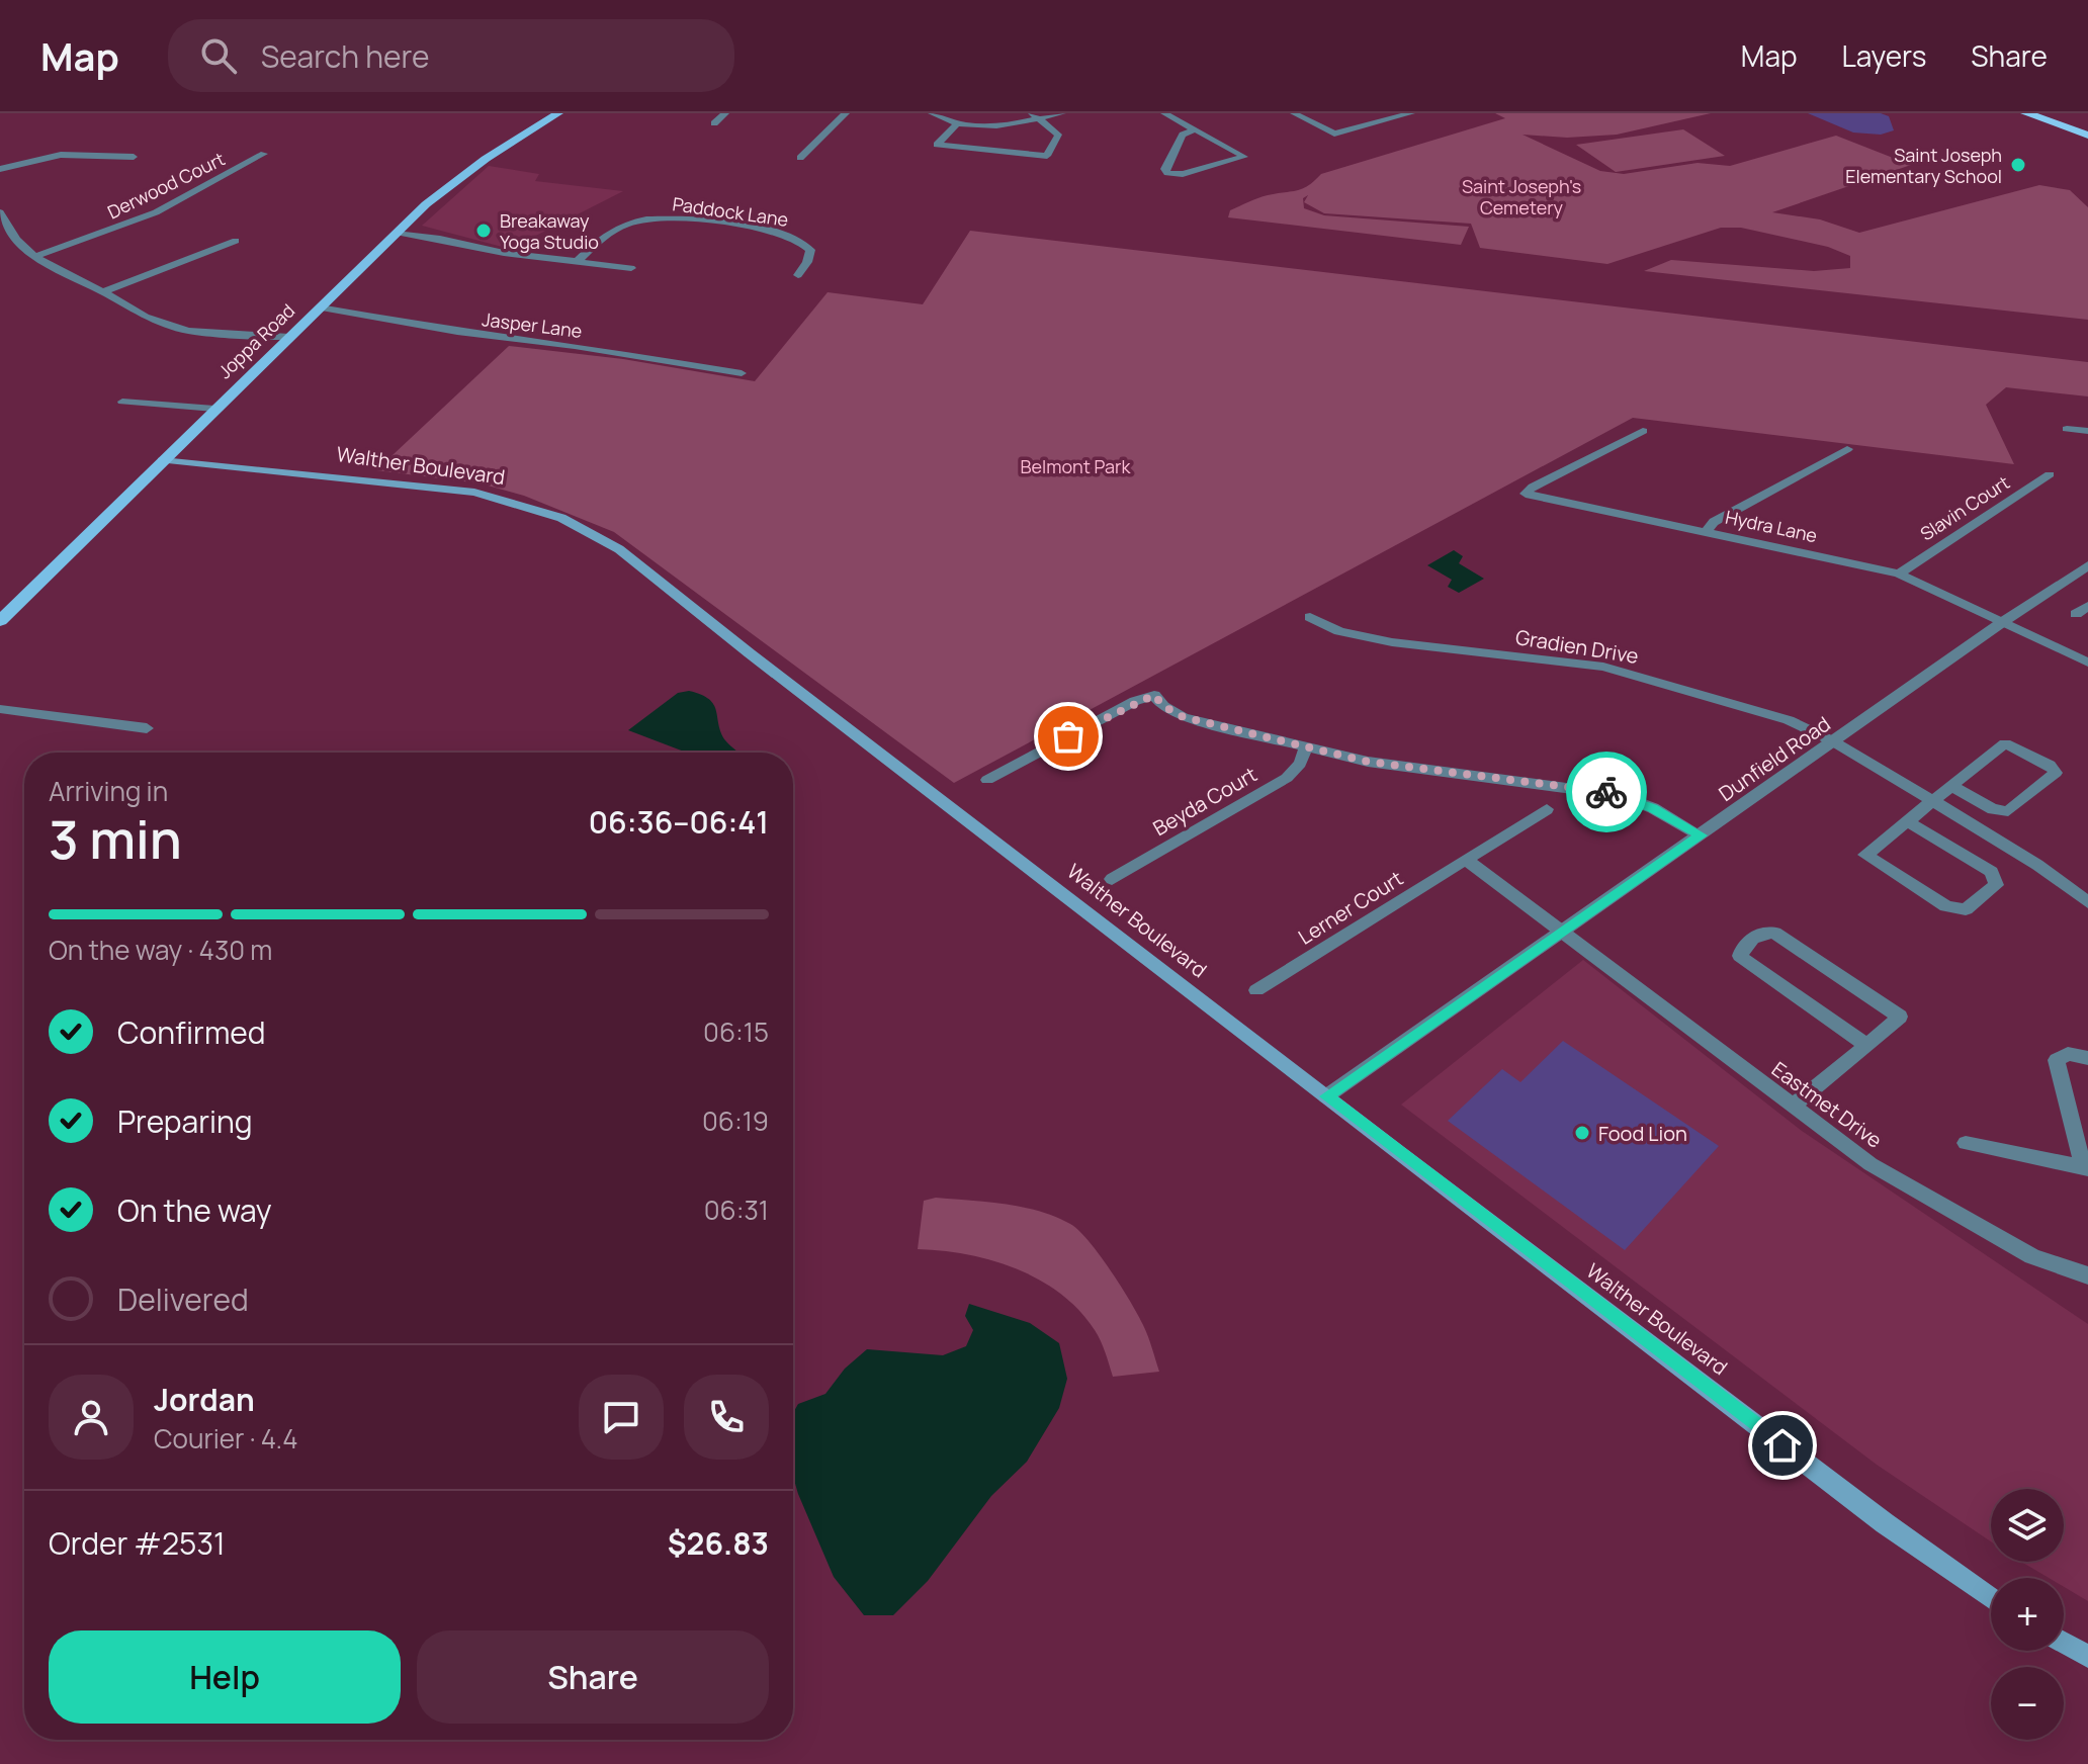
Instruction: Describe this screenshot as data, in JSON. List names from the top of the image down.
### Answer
{
  "streets": {
    "main road": ["Joppa Road", "Walther Boulevard"],
    "street": [
      "Derwood Court",
      "Paddock Lane",
      "Jasper Lane",
      "Slavin Court",
      "Hydra Lane",
      "Gradien Drive",
      "Dunfield Road",
      "Beyda Court",
      "Lerner Court",
      "Eastmet Drive"
    ]
  },
  "crossings": [
    ["Jasper Lane", "Joppa Road"],
    ["Joppa Road", "Walther Boulevard"],
    ["Walther Boulevard", "Dunfield Road"],
    ["Slavin Court", "Hydra Lane"],
    ["Hydra Lane", "Dunfield Road"],
    ["Gradien Drive", "Dunfield Road"],
    ["Dunfield Road", "Eastmet Drive"]
  ],
  "parks": ["Saint Joseph's Cemetery", "Belmont Park"],
  "places": ["Saint Joseph Elementary School", "Breakaway Yoga Studio", "Food Lion"],
  "page": {
    "header": "Map",
    "search": "Search here",
    "nav": ["Map", "Layers", "Share"],
    "heading": ["3 min", "Arriving in", "06:36–06:41"],
    "panel": [
      "Jordan",
      "Courier · 4.4",
      "Order #2531",
      "$26.83"
    ],
    "bar": "On the way · 430 m",
    "list": [
      ["Confirmed", "06:15"],
      ["Preparing", "06:19"],
      ["On the way", "06:31"],
      "Delivered"
    ],
    "map_buttons": ["+", "−"],
    "buttons": ["Help", "Share"]
  }
}
